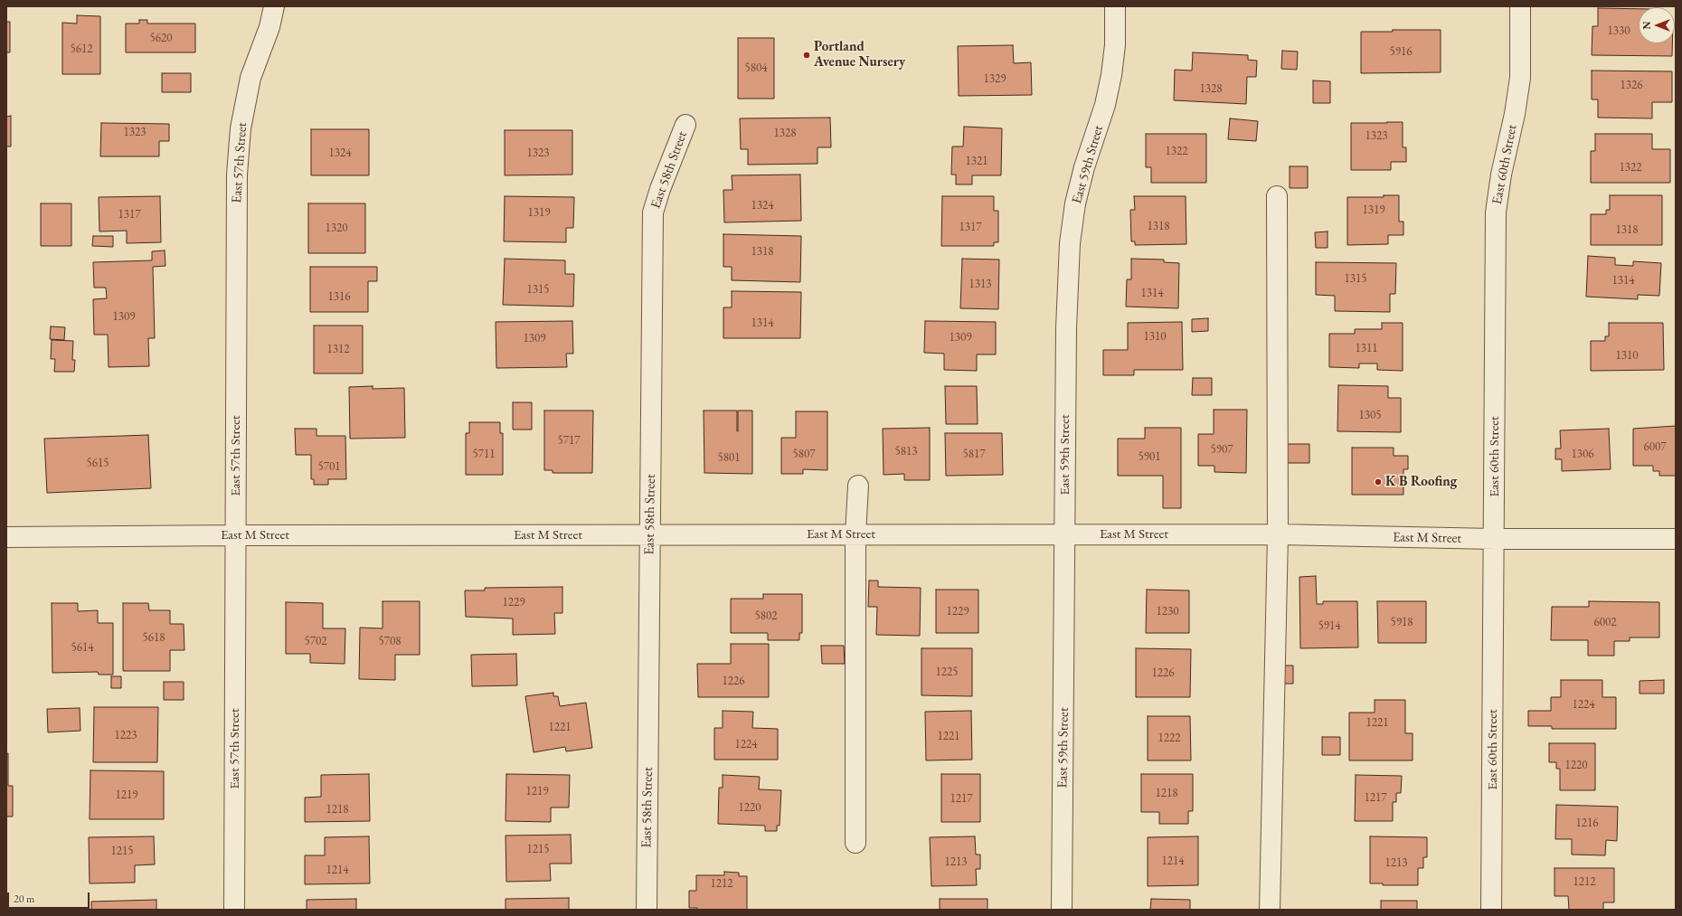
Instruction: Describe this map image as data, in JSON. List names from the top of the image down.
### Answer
{
  "streets": {
    "street": [
      "East 57th Street",
      "East 59th Street",
      "East 60th Street",
      "East 58th Street",
      "East M Street"
    ]
  },
  "crossings": [
    ["East 57th Street", "East M Street"],
    ["East 59th Street", "East M Street"],
    ["East 60th Street", "East M Street"],
    ["East 58th Street", "East M Street"]
  ],
  "places": ["Portland Avenue Nursery", "K B Roofing"],
  "house_numbers": [
    "1330",
    "5620",
    "5612",
    "5916",
    "5804",
    "1329",
    "1326",
    "1328",
    "1323",
    "1328",
    "1323",
    "1322",
    "1324",
    "1323",
    "1321",
    "1322",
    "1324",
    "1319",
    "1319",
    "1317",
    "1318",
    "1317",
    "1320",
    "1318",
    "1318",
    "1315",
    "1314",
    "1313",
    "1315",
    "1314",
    "1316",
    "1309",
    "1314",
    "1310",
    "1309",
    "1309",
    "1311",
    "1312",
    "1310",
    "1305",
    "5717",
    "6007",
    "5907",
    "5813",
    "5711",
    "5807",
    "5817",
    "1306",
    "5901",
    "5801",
    "5615",
    "5701",
    "1229",
    "1229",
    "1230",
    "5802",
    "5918",
    "6002",
    "5914",
    "5618",
    "5702",
    "5708",
    "5614",
    "1225",
    "1226",
    "1226",
    "1224",
    "1221",
    "1221",
    "1223",
    "1221",
    "1222",
    "1224",
    "1220",
    "1219",
    "1218",
    "1219",
    "1217",
    "1217",
    "1220",
    "1218",
    "1216",
    "1215",
    "1215",
    "1214",
    "1213",
    "1213",
    "1214",
    "1212",
    "1212"
  ],
  "scale_bar": "20 m",
  "north": "left"
}
